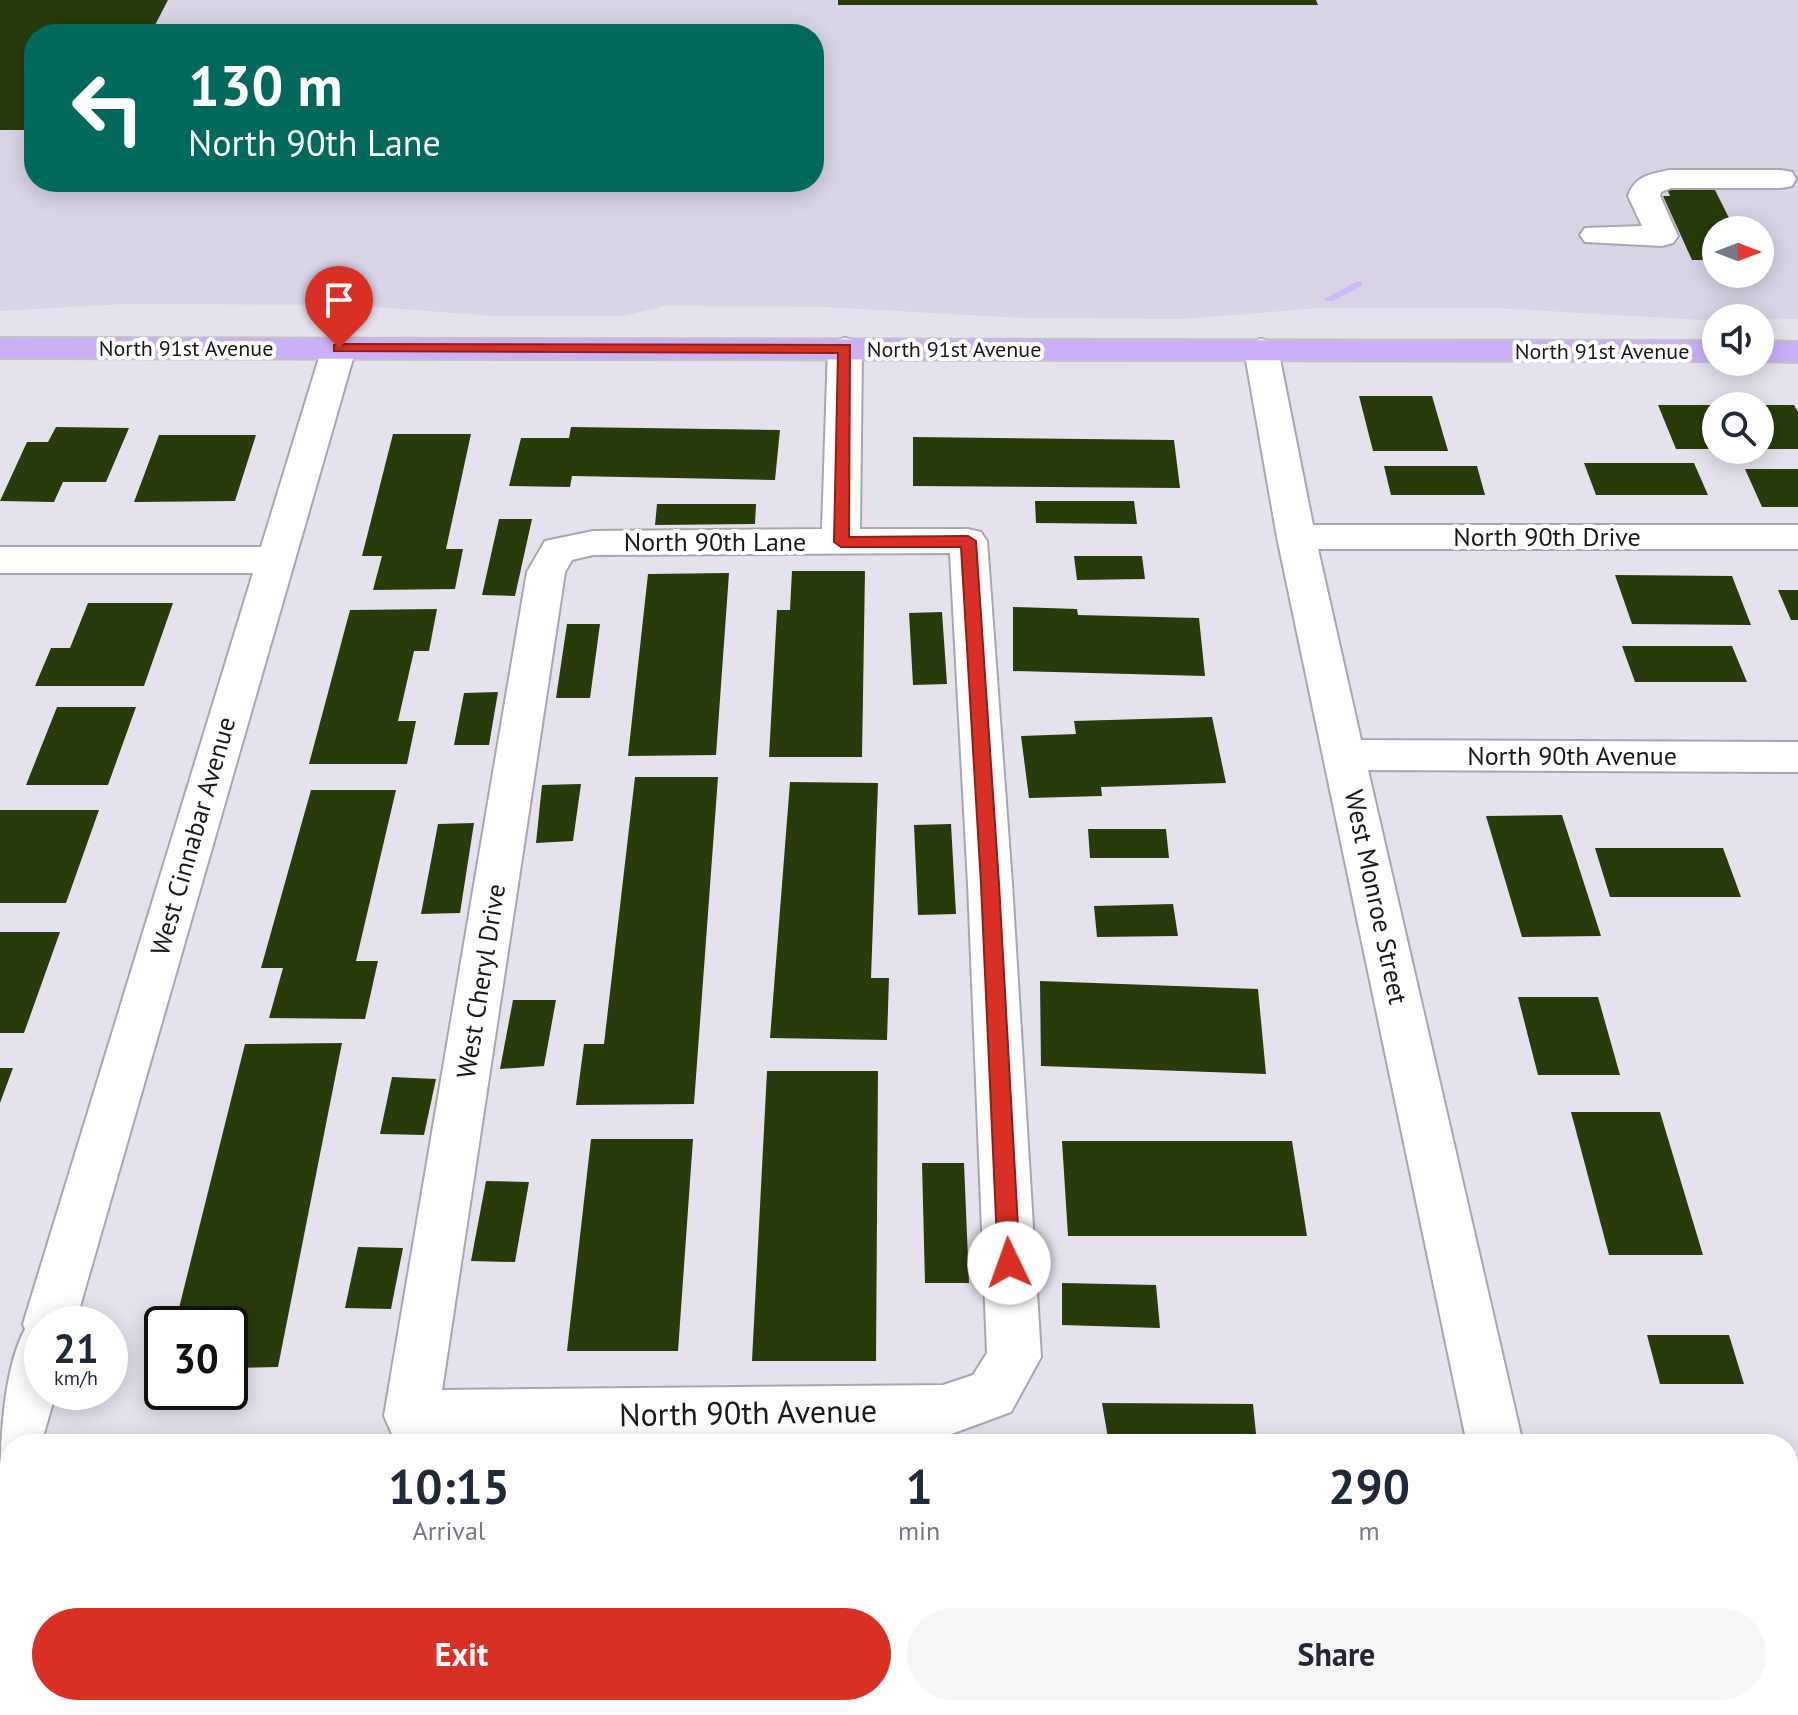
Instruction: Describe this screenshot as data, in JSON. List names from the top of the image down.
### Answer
{
  "streets": {
    "main road": ["North 91st Avenue"],
    "street": [
      "North 90th Drive",
      "North 90th Lane",
      "North 90th Avenue",
      "West Cinnabar Avenue",
      "West Monroe Street",
      "West Cheryl Drive"
    ]
  },
  "crossings": [
    ["North 91st Avenue", "West Cinnabar Avenue"],
    ["North 91st Avenue", "West Monroe Street"],
    ["North 90th Drive", "West Monroe Street"],
    ["North 90th Lane", "North 90th Avenue"],
    ["North 90th Lane", "West Cheryl Drive"],
    ["North 90th Avenue", "West Monroe Street"],
    ["North 90th Avenue", "West Cheryl Drive"]
  ],
  "north": "right",
  "page": {
    "turn": ["130 m", "North 90th Lane"],
    "speed": "21 km/h",
    "limit": "30",
    "eta": [
      "10:15",
      "Arrival",
      "1",
      "min",
      "290",
      "m"
    ],
    "buttons": ["Exit", "Share"]
  }
}
